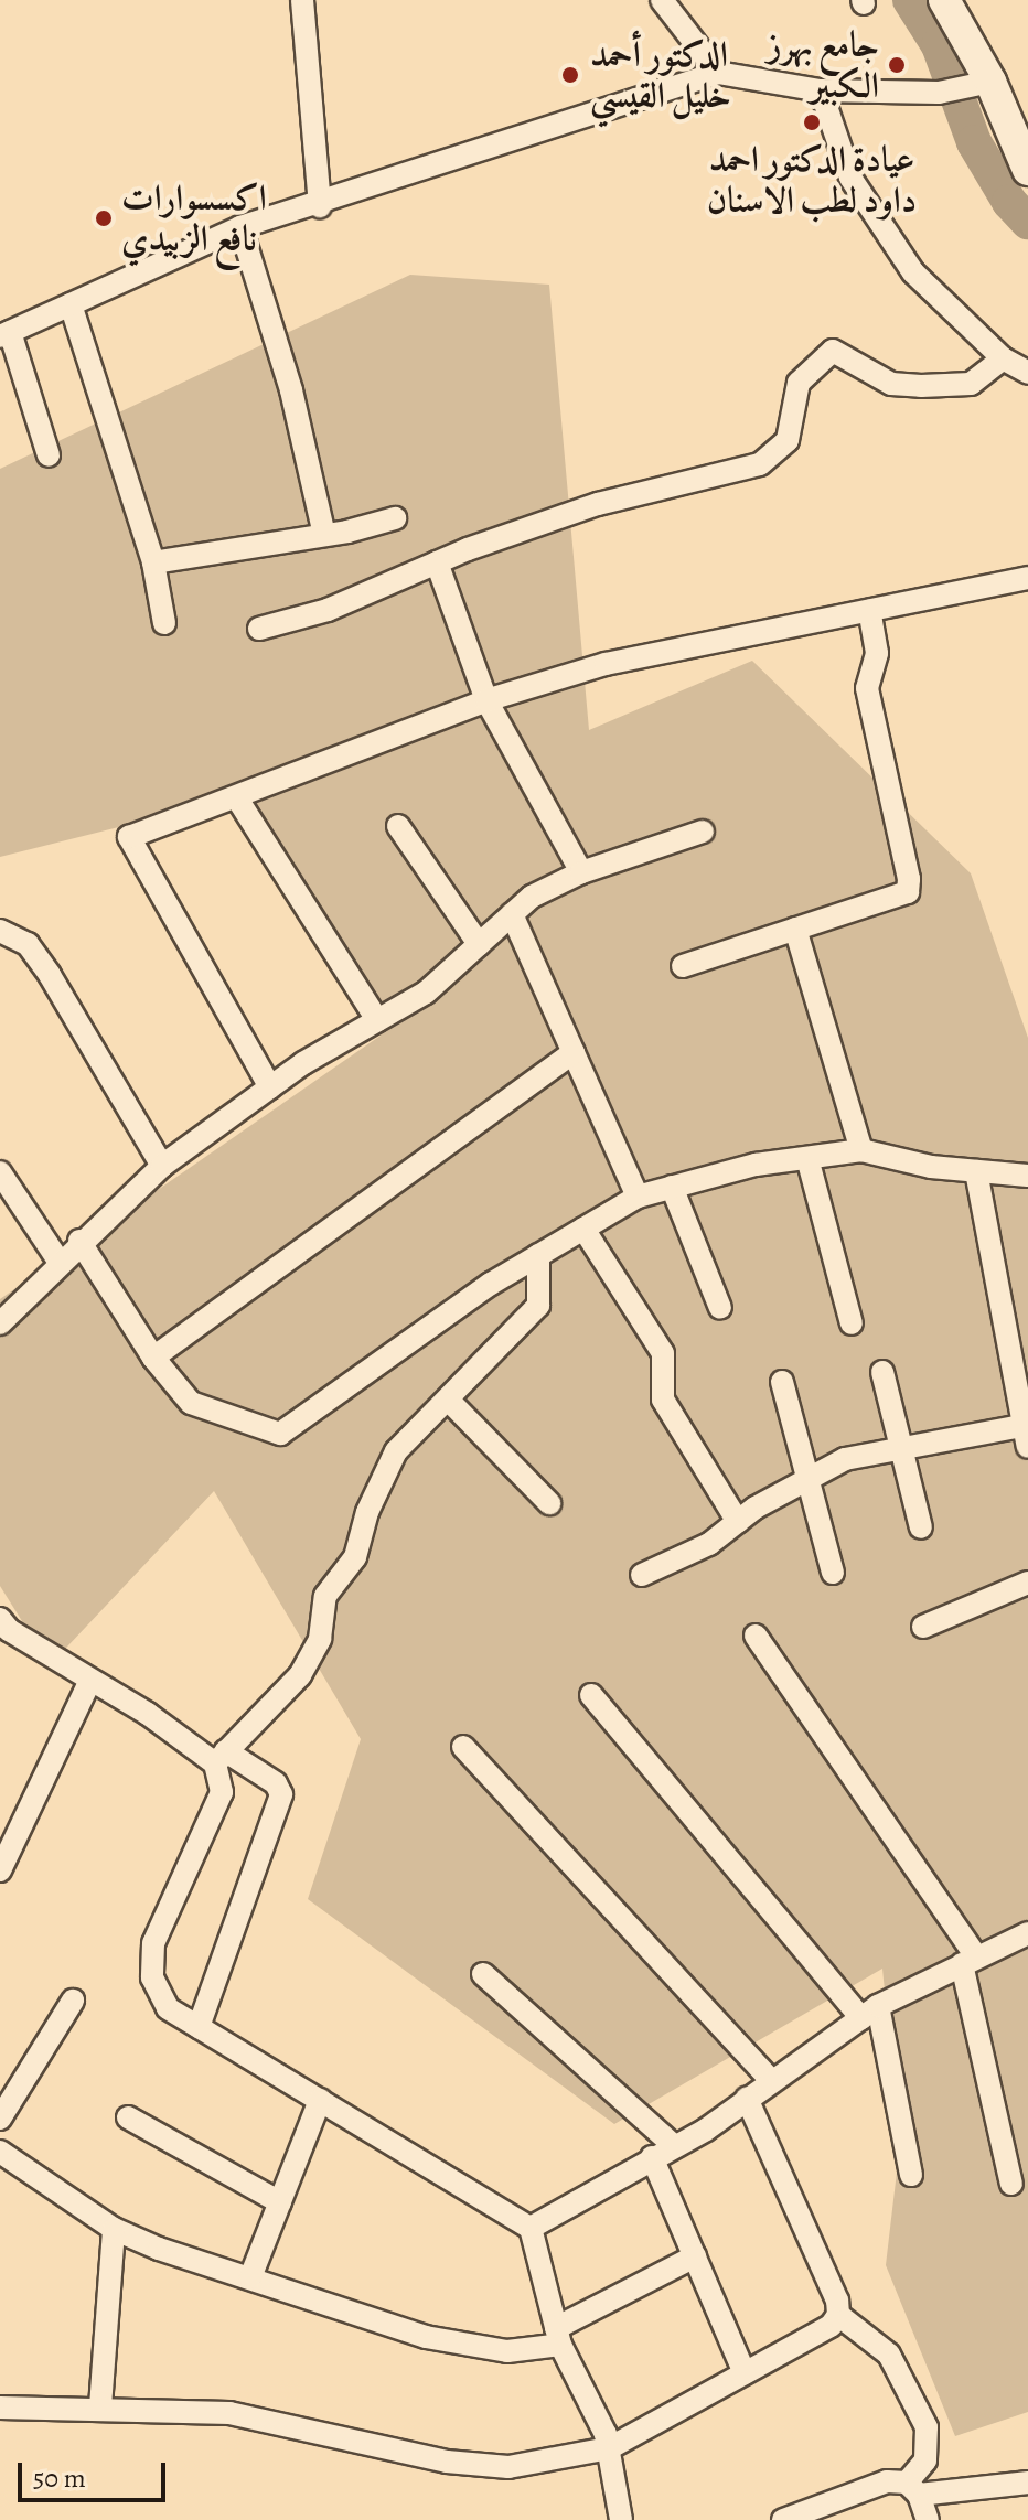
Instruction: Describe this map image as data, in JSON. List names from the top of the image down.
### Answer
{
  "places": [
    "جامع بهرز الكبير",
    "الدكتور أحمد خليل القيسي",
    "عيادة الدكتور احمد داود لطب الاسنان",
    "اكسسوارات نافع الزبيدي"
  ],
  "scale_bar": "50 m"
}
